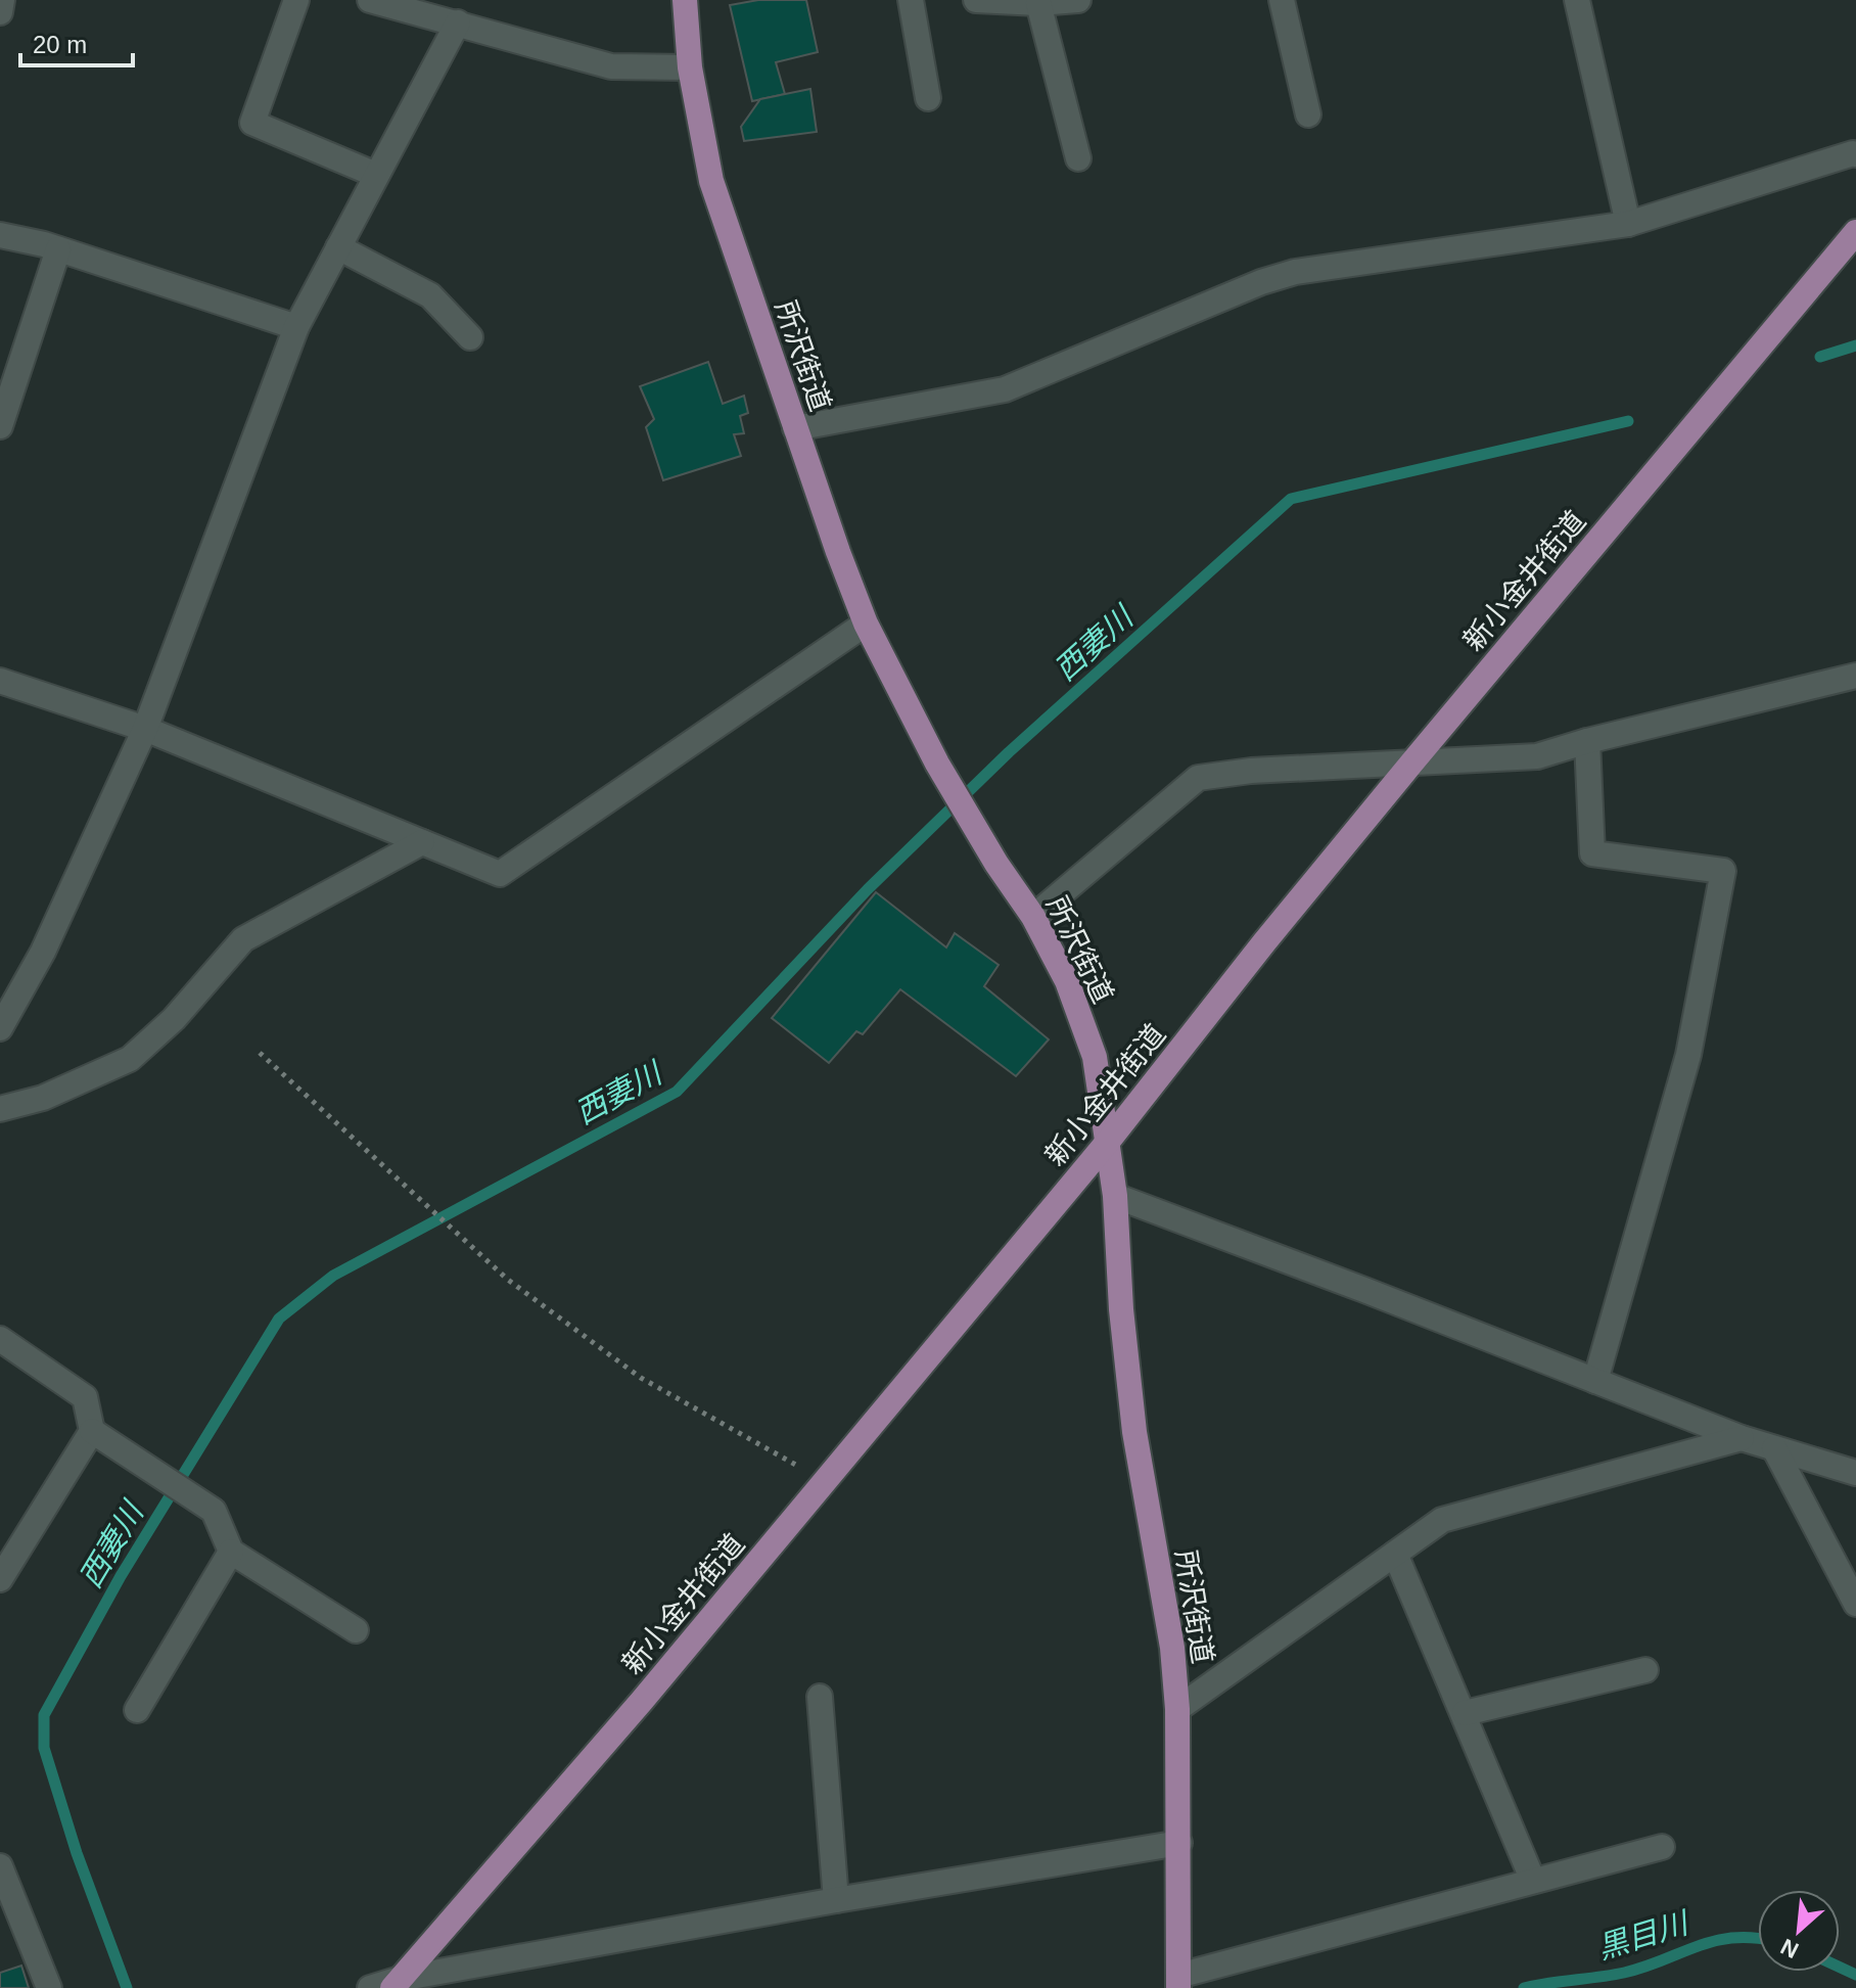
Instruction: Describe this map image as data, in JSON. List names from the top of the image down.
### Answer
{
  "streets": {
    "main road": ["所沢街道", "新小金井街道"]
  },
  "crossings": [
    ["所沢街道", "新小金井街道"]
  ],
  "water": ["西妻川", "黒目川"],
  "scale_bar": "20 m",
  "north": "bottom left"
}
